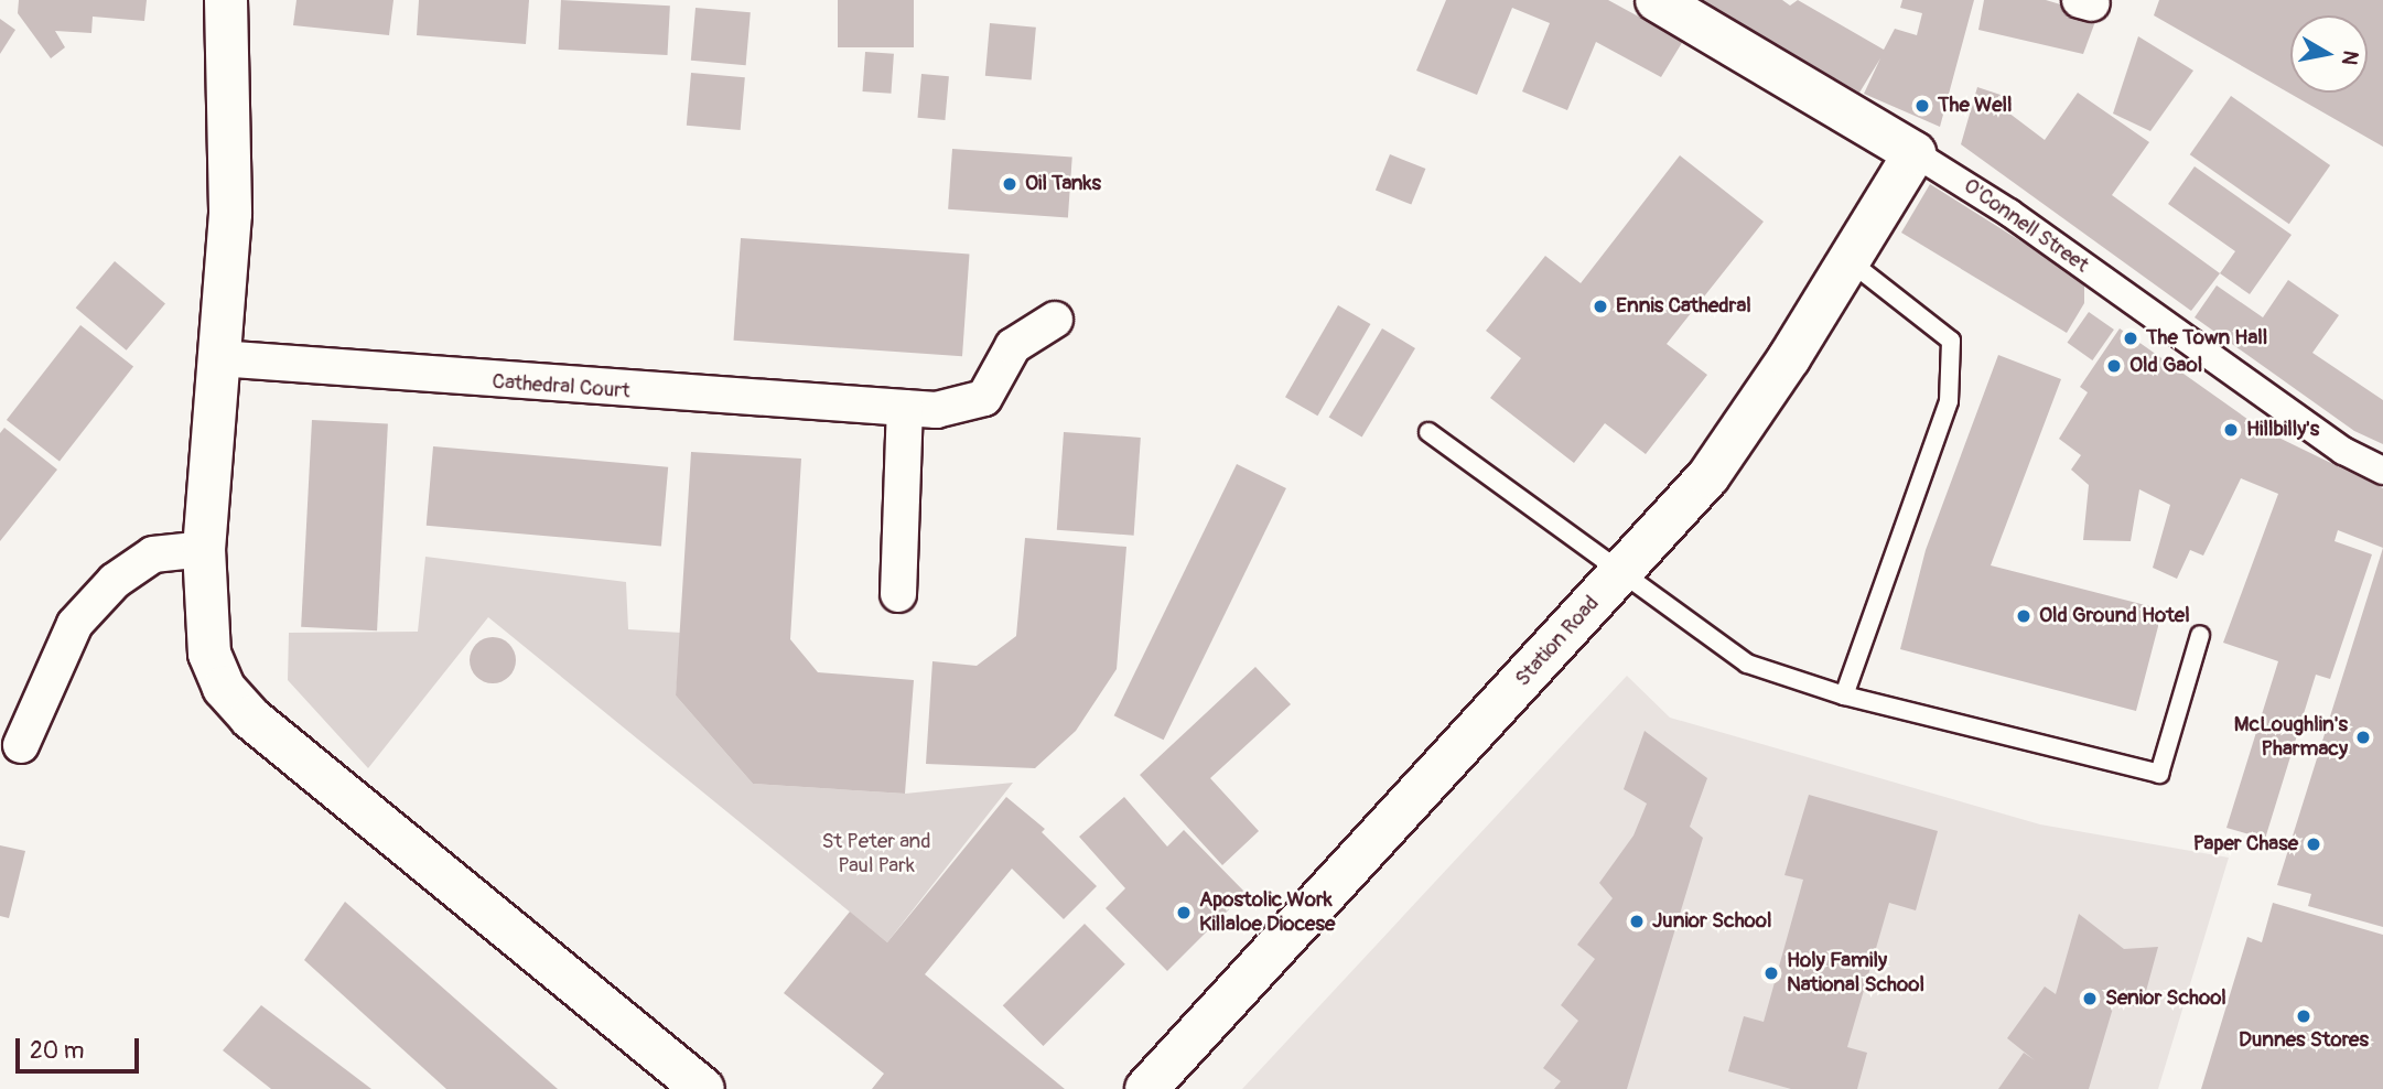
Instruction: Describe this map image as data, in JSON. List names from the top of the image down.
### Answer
{
  "streets": {
    "main road": ["O'Connell Street", "Station Road"],
    "street": ["Cathedral Court"]
  },
  "crossings": [
    ["O'Connell Street", "Station Road"]
  ],
  "parks": ["St Peter and Paul Park"],
  "places": [
    "The Well",
    "Oil Tanks",
    "Ennis Cathedral",
    "The Town Hall",
    "Old Gaol",
    "Hillbilly's",
    "Old Ground Hotel",
    "McLoughlin's Pharmacy",
    "Paper Chase",
    "Apostolic Work Killaloe Diocese",
    "Junior School",
    "Holy Family National School",
    "Senior School",
    "Dunnes Stores"
  ],
  "scale_bar": "20 m",
  "north": "right"
}
